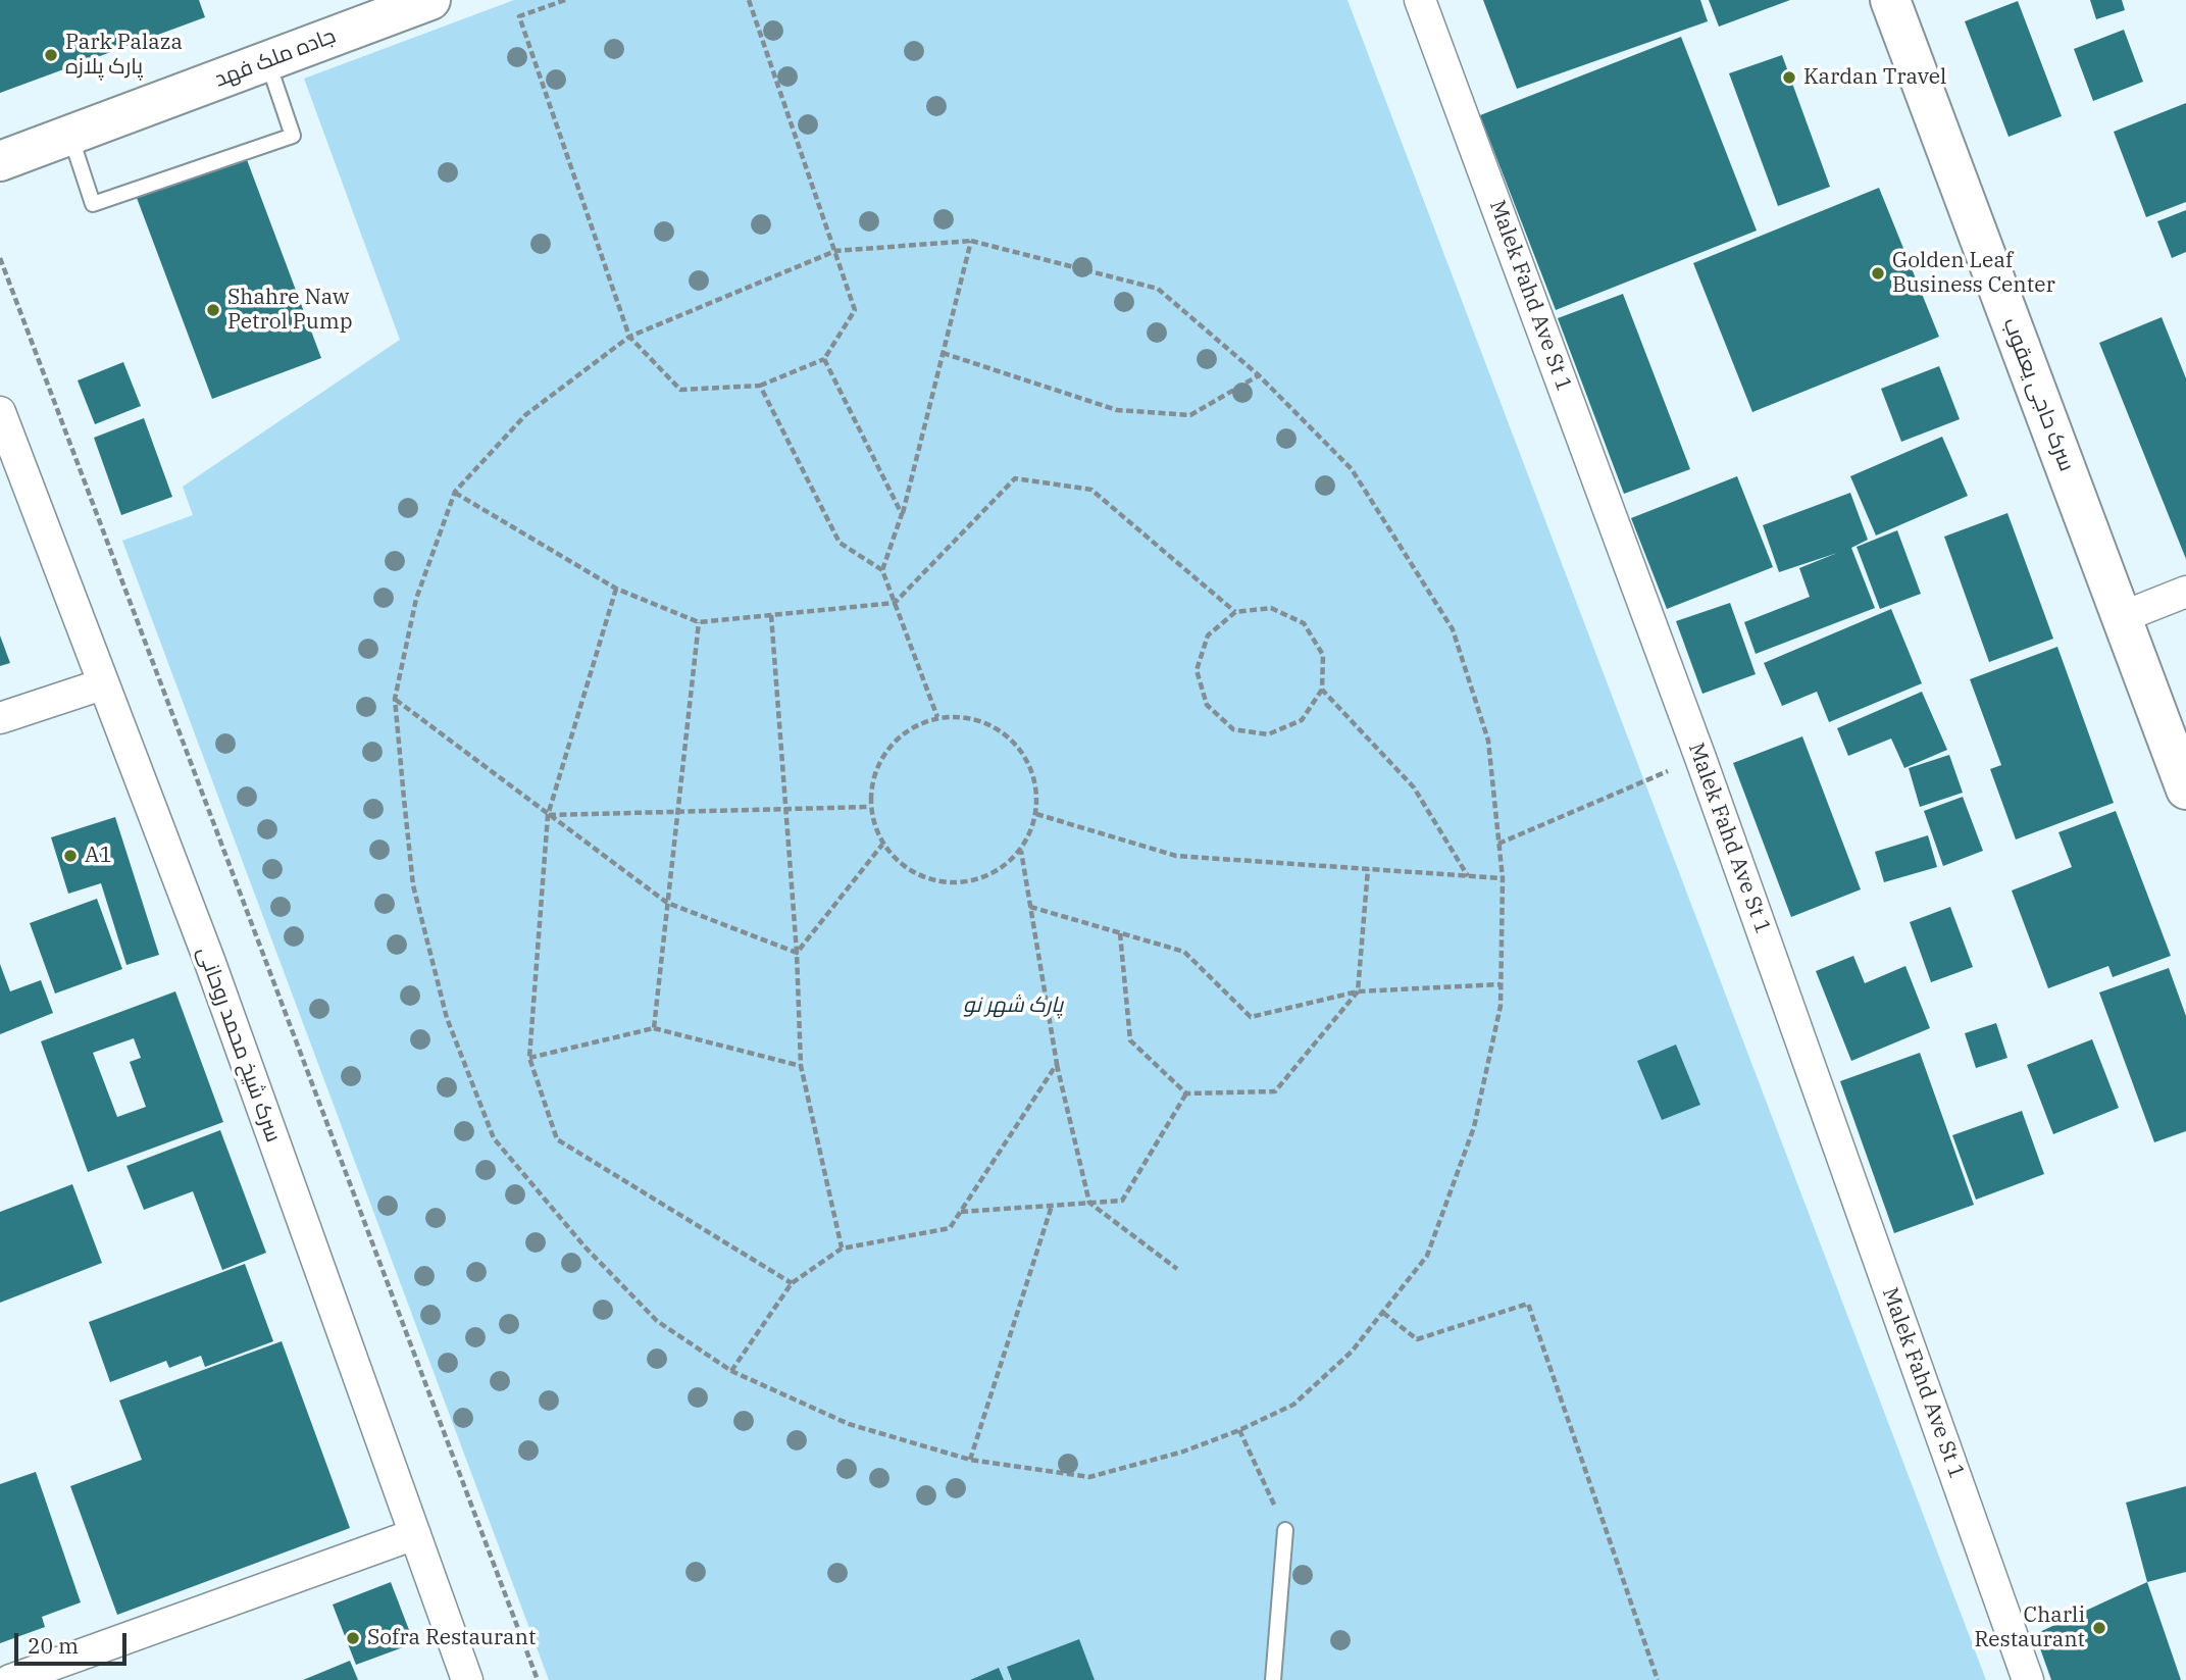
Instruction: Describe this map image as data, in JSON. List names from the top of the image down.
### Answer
{
  "streets": {
    "main road": ["جاده ملک فهد", "سرک حاجی یعقوب"],
    "street": ["Malek Fahd Ave St 1", "سرک شیخ محمد روحانی"]
  },
  "parks": ["پارک شهر نو"],
  "places": [
    "Park Palaza پارک پلازه",
    "Kardan Travel",
    "Golden Leaf Business Center",
    "Shahre Naw Petrol Pump",
    "A1",
    "Charli Restaurant",
    "Sofra Restaurant"
  ],
  "scale_bar": "20 m"
}
